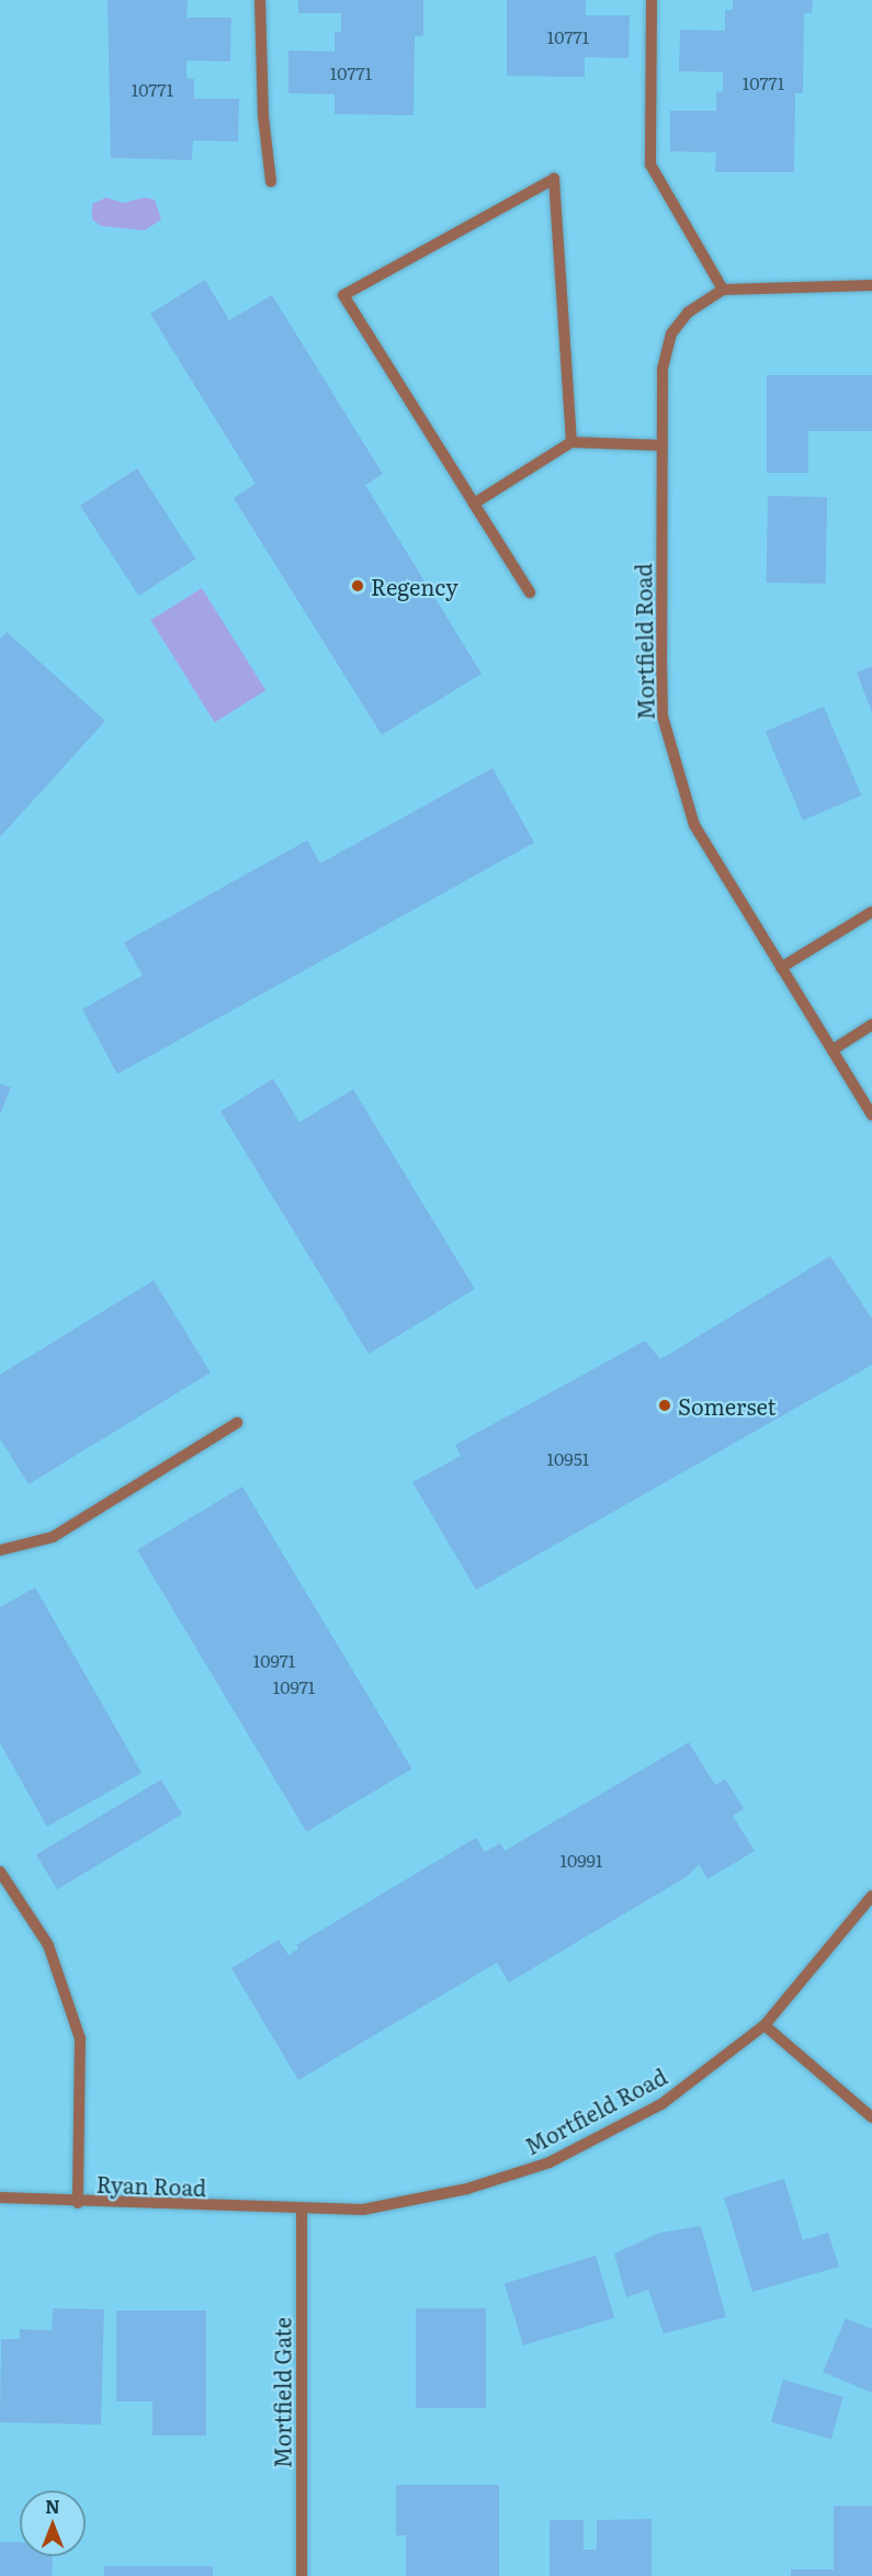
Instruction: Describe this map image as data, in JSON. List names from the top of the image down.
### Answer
{
  "streets": {
    "street": ["Mortfield Road", "Ryan Road", "Mortfield Gate"]
  },
  "crossings": [
    ["Mortfield Road", "Ryan Road"],
    ["Mortfield Road", "Mortfield Gate"],
    ["Ryan Road", "Mortfield Gate"]
  ],
  "places": ["Regency", "Somerset"],
  "house_numbers": [
    "10771",
    "10771",
    "10771",
    "10771",
    "10951",
    "10971",
    "10971",
    "10991"
  ],
  "north": "top"
}
